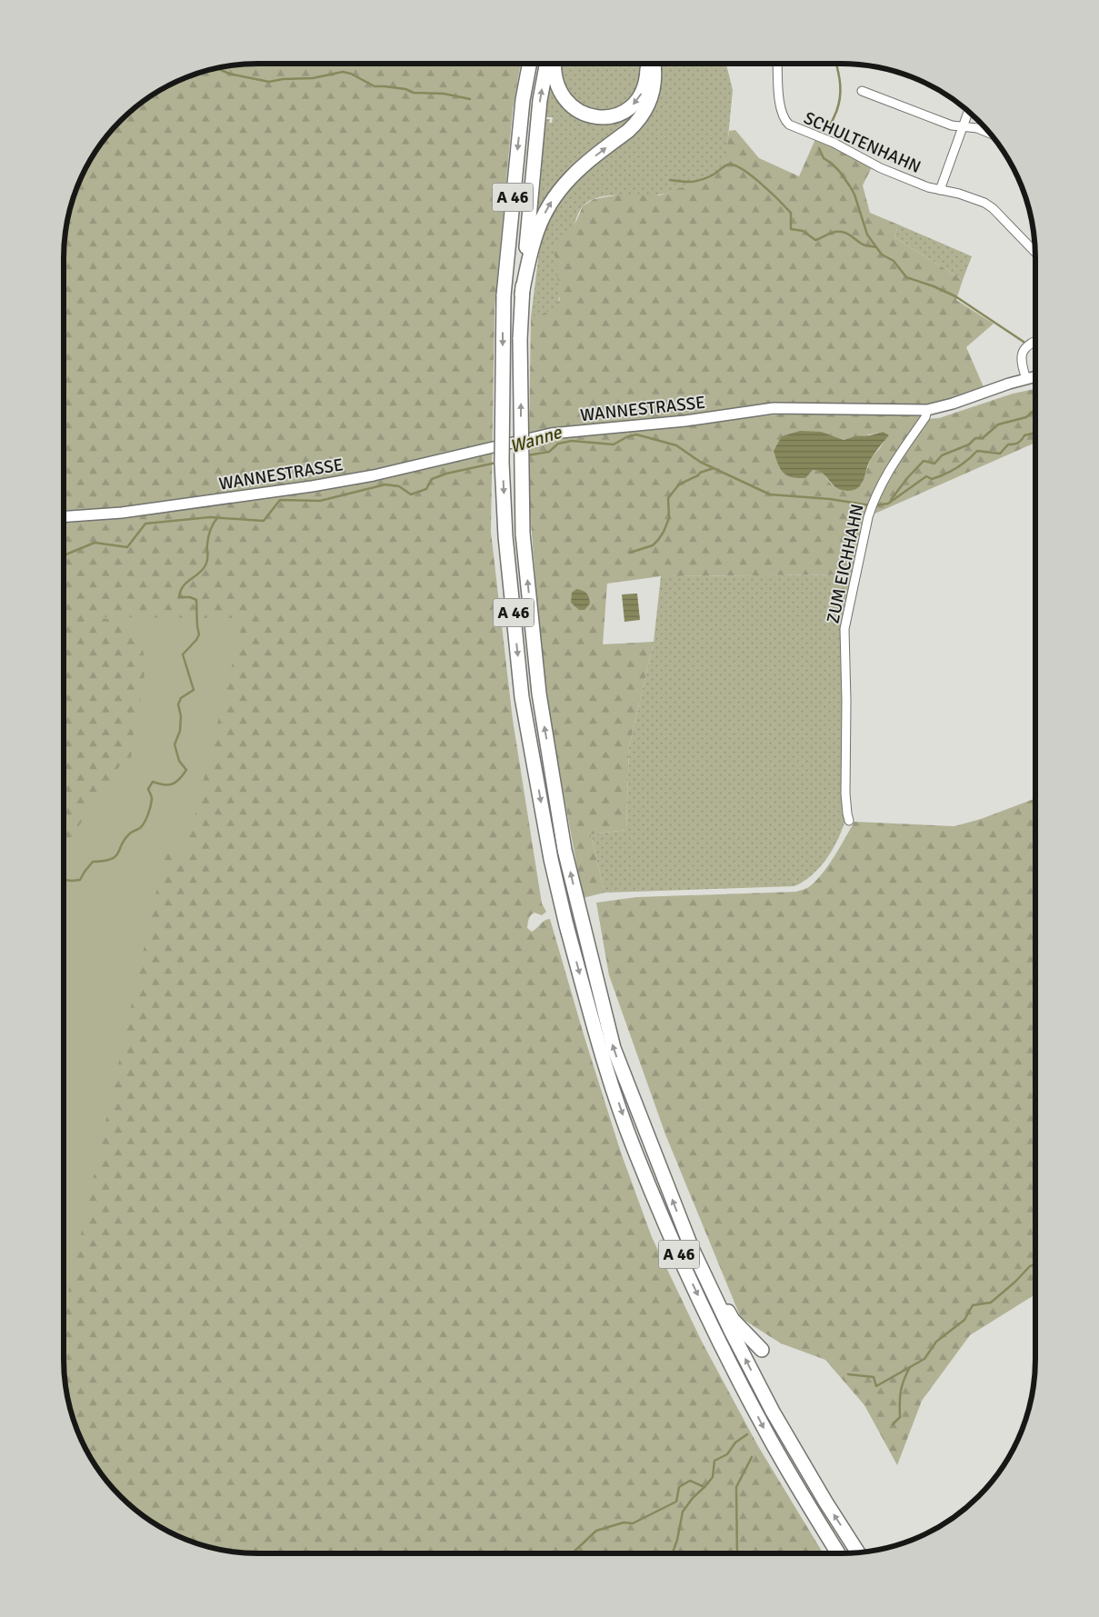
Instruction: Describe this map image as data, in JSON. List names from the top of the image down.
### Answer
{
  "streets": {
    "highway": ["A 46"],
    "street": ["SCHULTENHAHN", "WANNESTRASSE", "ZUM EICHHAHN"]
  },
  "crossings": [
    ["WANNESTRASSE", "ZUM EICHHAHN"]
  ],
  "water": ["Wanne"]
}
